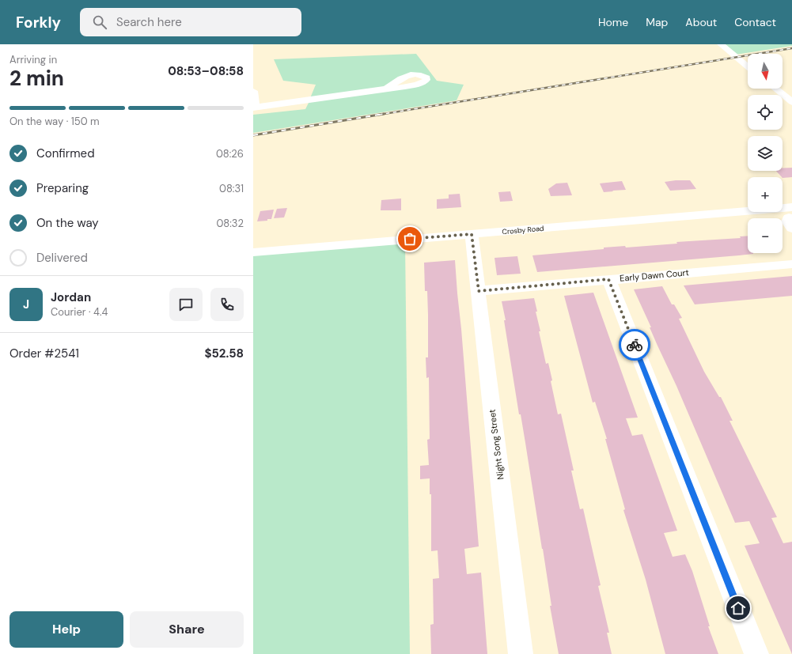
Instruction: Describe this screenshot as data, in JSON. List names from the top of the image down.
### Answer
{
  "streets": {
    "street": ["Crosby Road", "Early Dawn Court", "Night Song Street"]
  },
  "crossings": [
    ["Crosby Road", "Night Song Street"],
    ["Early Dawn Court", "Night Song Street"]
  ],
  "north": "bottom",
  "page": {
    "header": "Forkly",
    "search": "Search here",
    "nav": [
      "Home",
      "Map",
      "About",
      "Contact"
    ],
    "heading": ["2 min", "Arriving in", "08:53–08:58"],
    "panel": [
      "Jordan",
      "Courier · 4.4",
      "Order #2541",
      "$52.58"
    ],
    "map_buttons": ["+", "−"],
    "bar": "On the way · 150 m",
    "list": [
      ["Confirmed", "08:26"],
      ["Preparing", "08:31"],
      ["On the way", "08:32"],
      "Delivered"
    ],
    "round": "J",
    "buttons": ["Help", "Share"]
  }
}
